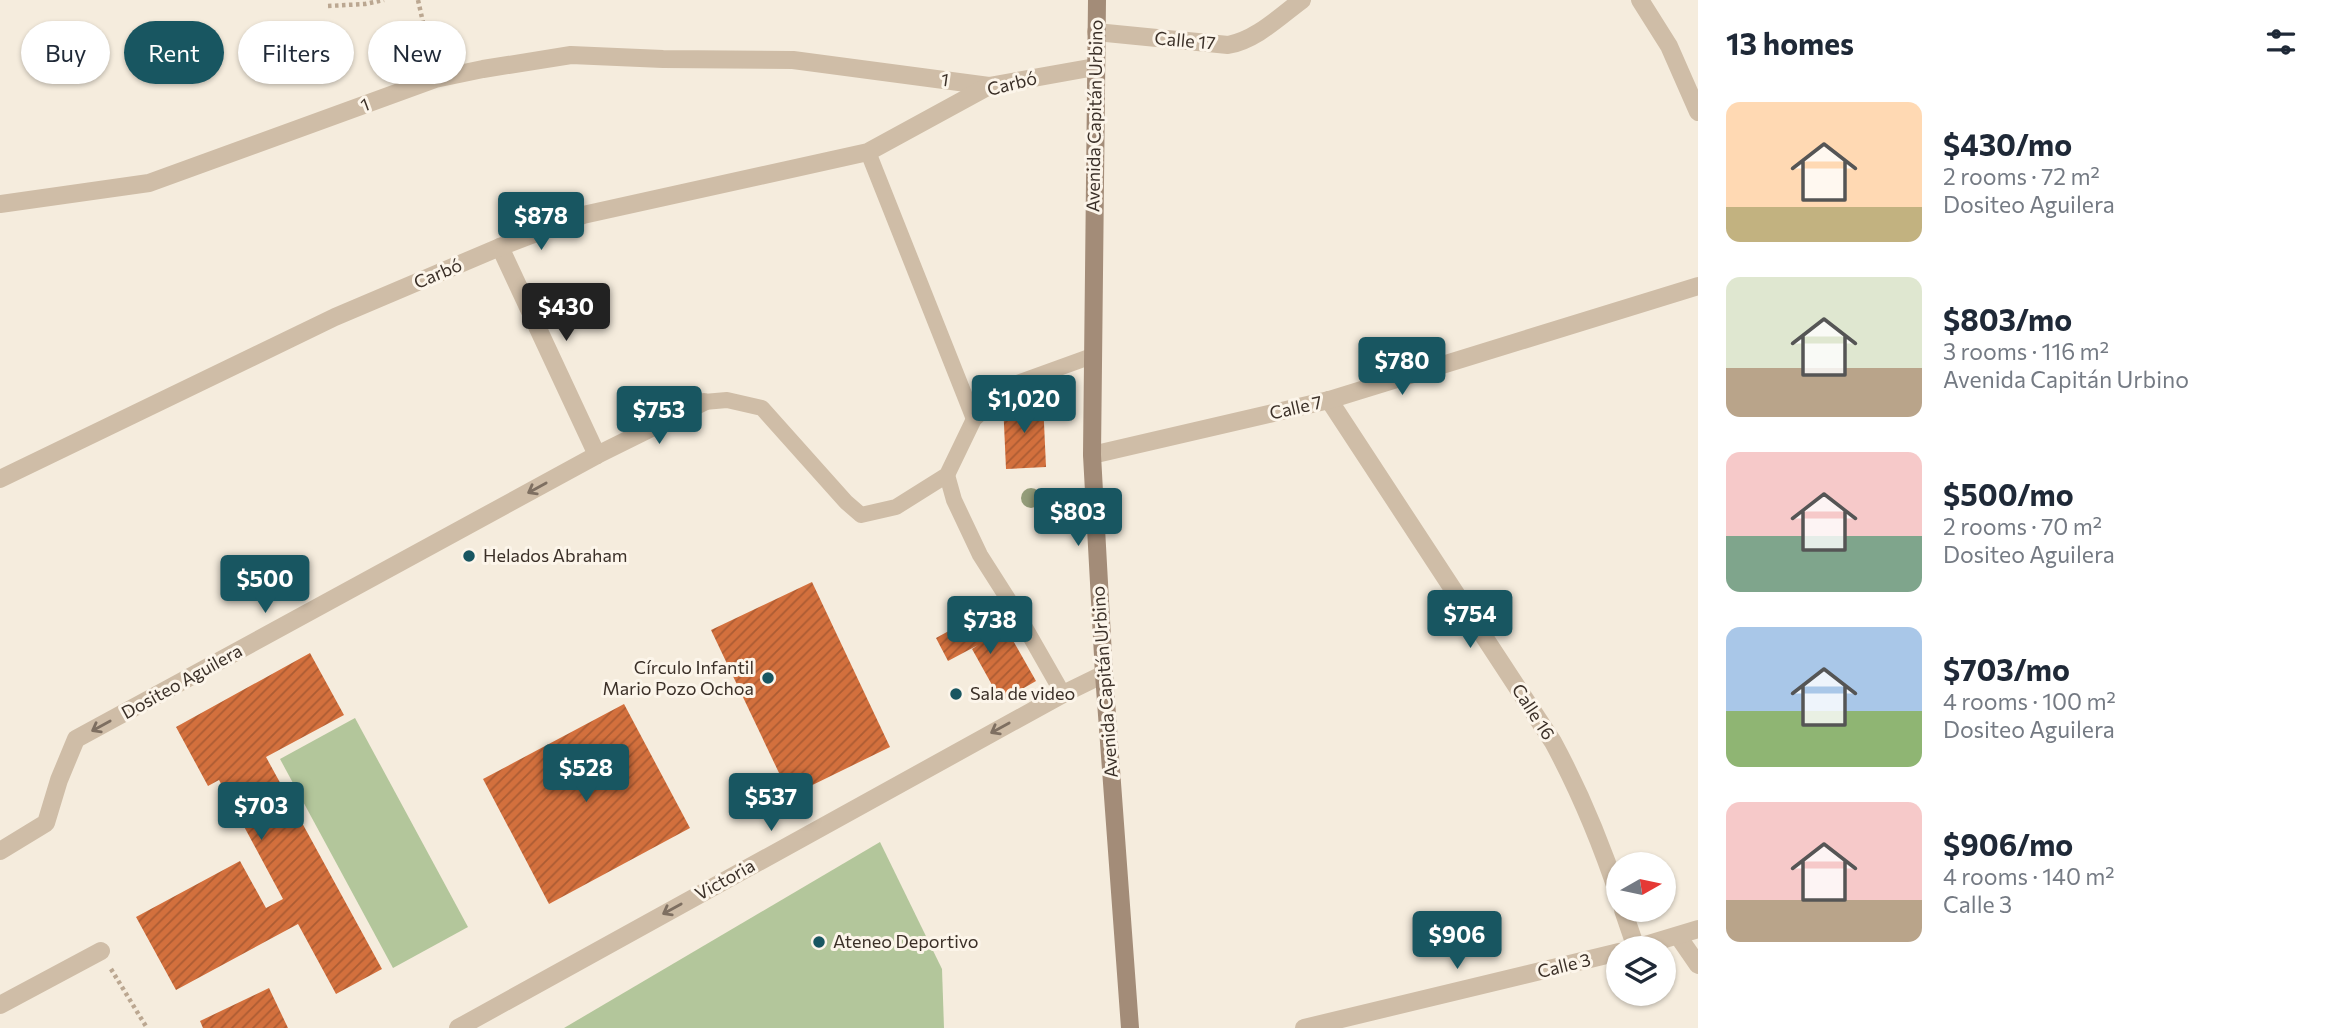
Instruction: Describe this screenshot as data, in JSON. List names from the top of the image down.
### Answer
{
  "streets": {
    "main road": ["Avenida Capitán Urbino"],
    "street": [
      "Calle 17",
      "1",
      "Carbó",
      "Calle 7",
      "Dositeo Aguilera",
      "Calle 16",
      "Victoria",
      "Calle 3"
    ]
  },
  "crossings": [
    ["Calle 17", "Avenida Capitán Urbino"],
    ["1", "Carbó"],
    ["Carbó", "Avenida Capitán Urbino"],
    ["Avenida Capitán Urbino", "Calle 7"],
    ["Avenida Capitán Urbino", "Victoria"],
    ["Calle 7", "Calle 16"]
  ],
  "one_way": ["Dositeo Aguilera", "Victoria"],
  "places": [
    "Helados Abraham",
    "Círculo Infantil Mario Pozo Ochoa",
    "Sala de video",
    "Ateneo Deportivo"
  ],
  "north": "right",
  "page": {
    "heading": "13 homes",
    "chip": [
      "Buy",
      "Rent",
      "Filters",
      "New"
    ],
    "list": [
      {
        "name": "$430/mo",
        "note": "2 rooms · 72 m² · Dositeo Aguilera"
      },
      {
        "name": "$803/mo",
        "note": "3 rooms · 116 m² · Avenida Capitán Urbino"
      },
      {
        "name": "$500/mo",
        "note": "2 rooms · 70 m² · Dositeo Aguilera"
      },
      {
        "name": "$703/mo",
        "note": "4 rooms · 100 m² · Dositeo Aguilera"
      },
      {
        "name": "$906/mo",
        "note": "4 rooms · 140 m² · Calle 3"
      }
    ],
    "price": [
      "$878",
      "$430",
      "$780",
      "$1,020",
      "$753",
      "$803",
      "$500",
      "$754",
      "$738",
      "$528",
      "$537",
      "$703",
      "$906"
    ]
  }
}
